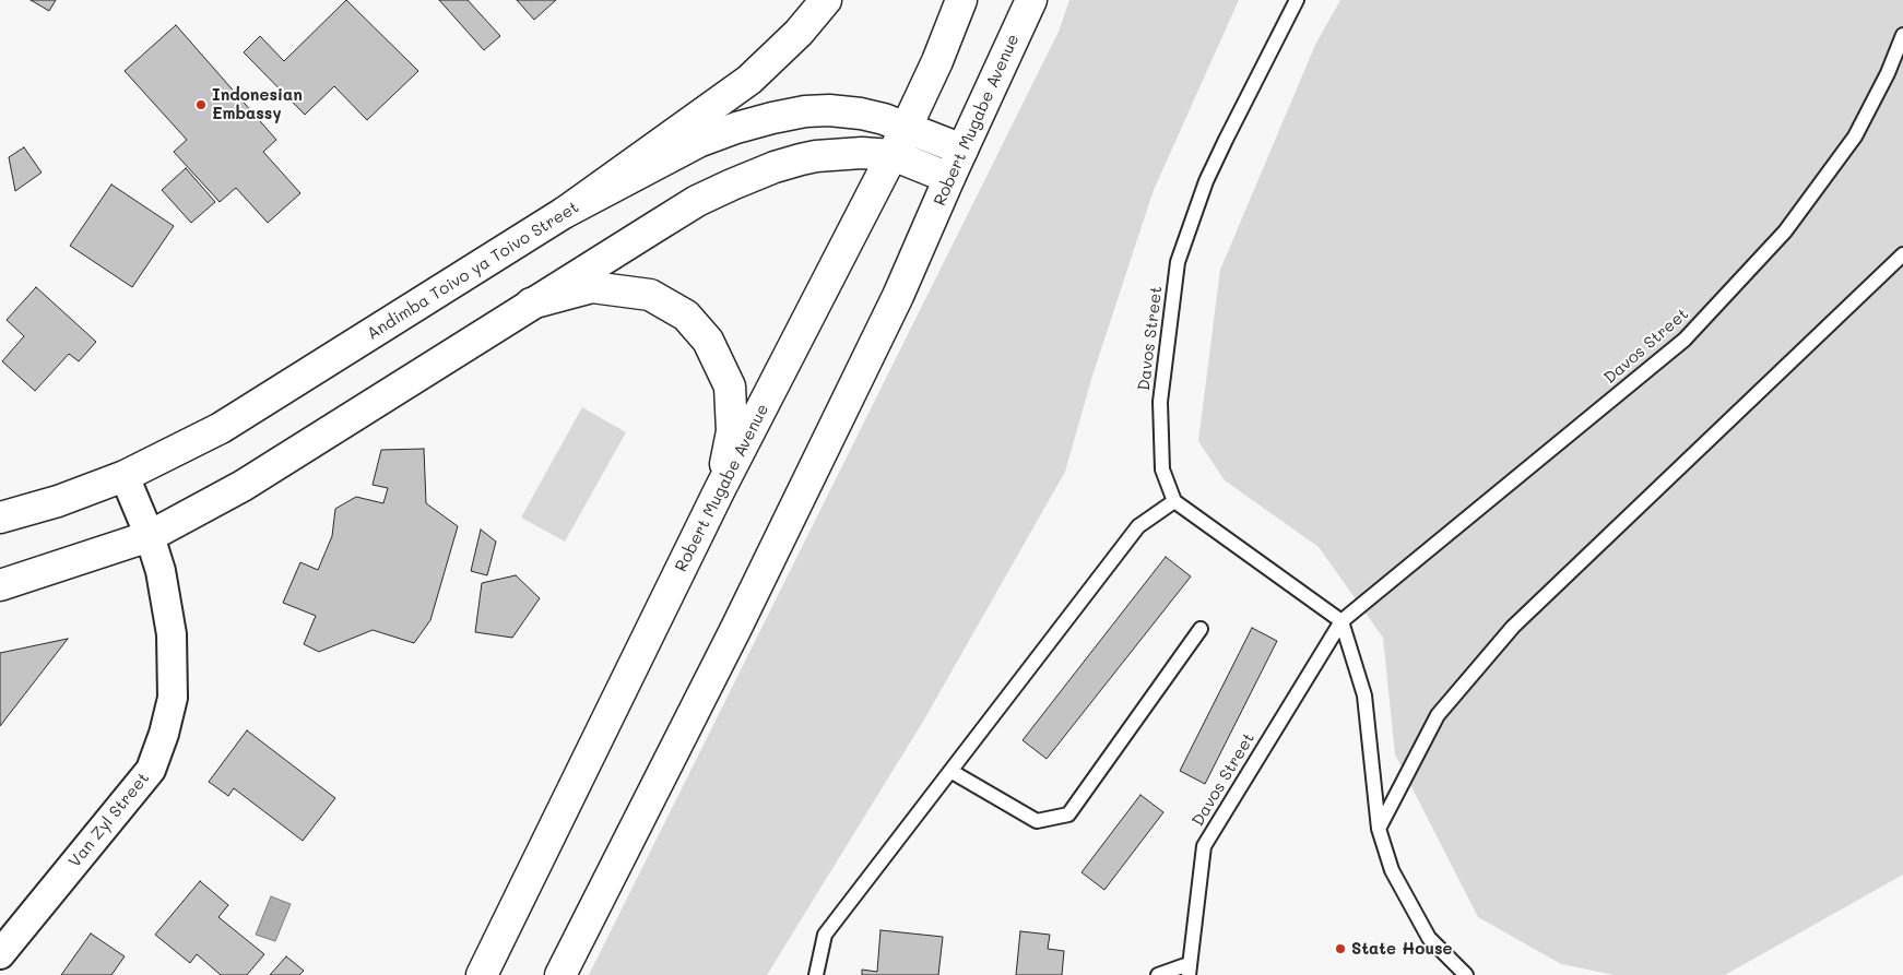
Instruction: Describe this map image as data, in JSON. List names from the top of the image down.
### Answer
{
  "streets": {
    "main road": ["Robert Mugabe Avenue", "Andimba Toivo ya Toivo Street"],
    "street": ["Van Zyl Street"],
    "lane": ["Davos Street"]
  },
  "crossings": [
    ["Robert Mugabe Avenue", "Andimba Toivo ya Toivo Street"],
    ["Andimba Toivo ya Toivo Street", "Van Zyl Street"]
  ],
  "places": ["Indonesian Embassy", "State House"]
}
